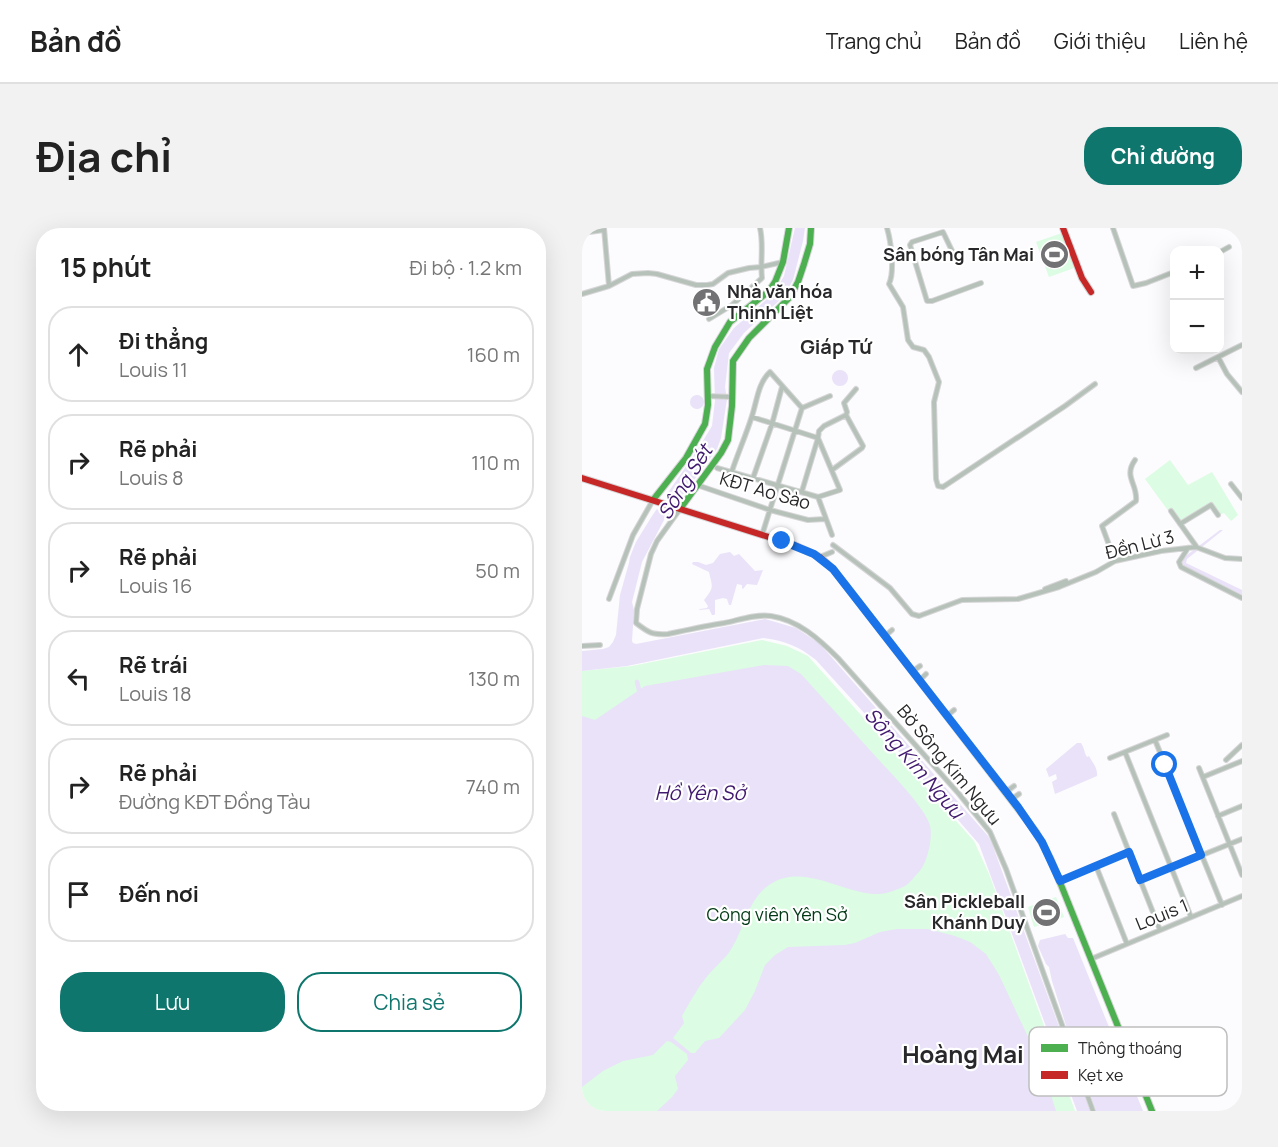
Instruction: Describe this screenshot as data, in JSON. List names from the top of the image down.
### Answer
{
  "streets": {
    "street": [
      "KĐT Ao Sào",
      "Đền Lừ 3",
      "Bờ Sông Kim Ngưu",
      "Louis 1"
    ]
  },
  "districts": ["Giáp Tứ", "Hoàng Mai"],
  "water": ["Sông Sét", "Sông Kim Ngưu", "Hồ Yên Sở"],
  "parks": ["Công viên Yên Sở"],
  "places": {
    "sports": ["Sân bóng Tân Mai", "Sân Pickleball Khánh Duy"],
    "public building": ["Nhà văn hóa Thịnh Liệt"]
  },
  "legend": ["Thông thoáng", "Kẹt xe"],
  "page": {
    "header": "Bản đồ",
    "nav": [
      "Trang chủ",
      "Bản đồ",
      "Giới thiệu",
      "Liên hệ"
    ],
    "title": "Địa chỉ",
    "buttons": [
      "Chỉ đường",
      ["Lưu", "Chia sẻ"]
    ],
    "heading": ["15 phút", "Đi bộ · 1.2 km"],
    "map_buttons": ["+", "−"],
    "list": [
      ["Đi thẳng", "Louis 11", "160 m"],
      ["Rẽ phải", "Louis 8", "110 m"],
      ["Rẽ phải", "Louis 16", "50 m"],
      ["Rẽ trái", "Louis 18", "130 m"],
      ["Rẽ phải", "Đường KĐT Đồng Tàu", "740 m"],
      "Đến nơi"
    ]
  }
}
